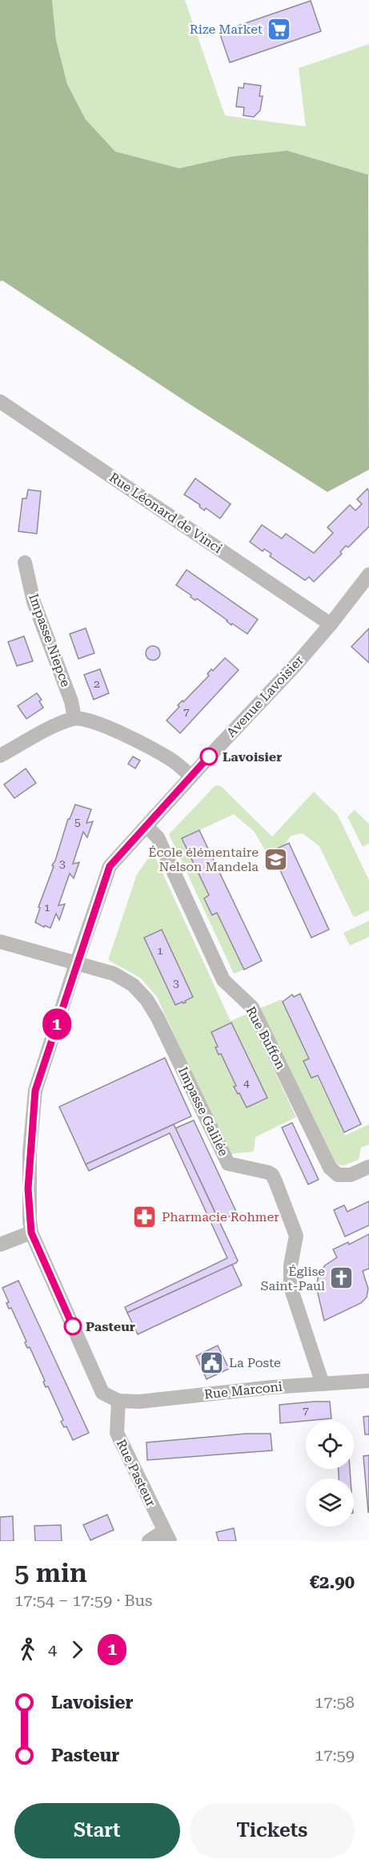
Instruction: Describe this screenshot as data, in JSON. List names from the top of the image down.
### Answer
{
  "streets": {
    "street": [
      "Rue Léonard de Vinci",
      "Impasse Niepce",
      "Avenue Lavoisier",
      "Rue Buffon",
      "Impasse Galilée",
      "Rue Marconi",
      "Rue Pasteur"
    ]
  },
  "crossings": [
    ["Rue Léonard de Vinci", "Avenue Lavoisier"],
    ["Avenue Lavoisier", "Rue Buffon"],
    ["Avenue Lavoisier", "Impasse Galilée"],
    ["Avenue Lavoisier", "Rue Marconi"],
    ["Avenue Lavoisier", "Rue Pasteur"],
    ["Impasse Galilée", "Rue Marconi"],
    ["Rue Marconi", "Rue Pasteur"]
  ],
  "places": {
    "supermarket": ["Rize Market"],
    "other": ["Lavoisier", "Pasteur"],
    "school or university": ["École élémentaire Nelson Mandela"],
    "pharmacy": ["Pharmacie Rohmer"],
    "church": ["Église Saint-Paul"],
    "public building": ["La Poste"]
  },
  "lines": ["bus line 1"],
  "house_numbers": [
    "2",
    "7",
    "5",
    "3",
    "1",
    "1",
    "3",
    "4",
    "7"
  ],
  "page": {
    "on_map": "1",
    "heading": ["5 min", "17:54 – 17:59 · Bus", "€2.90"],
    "legs": ["4", "1"],
    "list": [
      {
        "name": "Lavoisier",
        "value": "17:58"
      },
      {
        "name": "Pasteur",
        "value": "17:59"
      }
    ],
    "buttons": ["Start", "Tickets"]
  }
}
